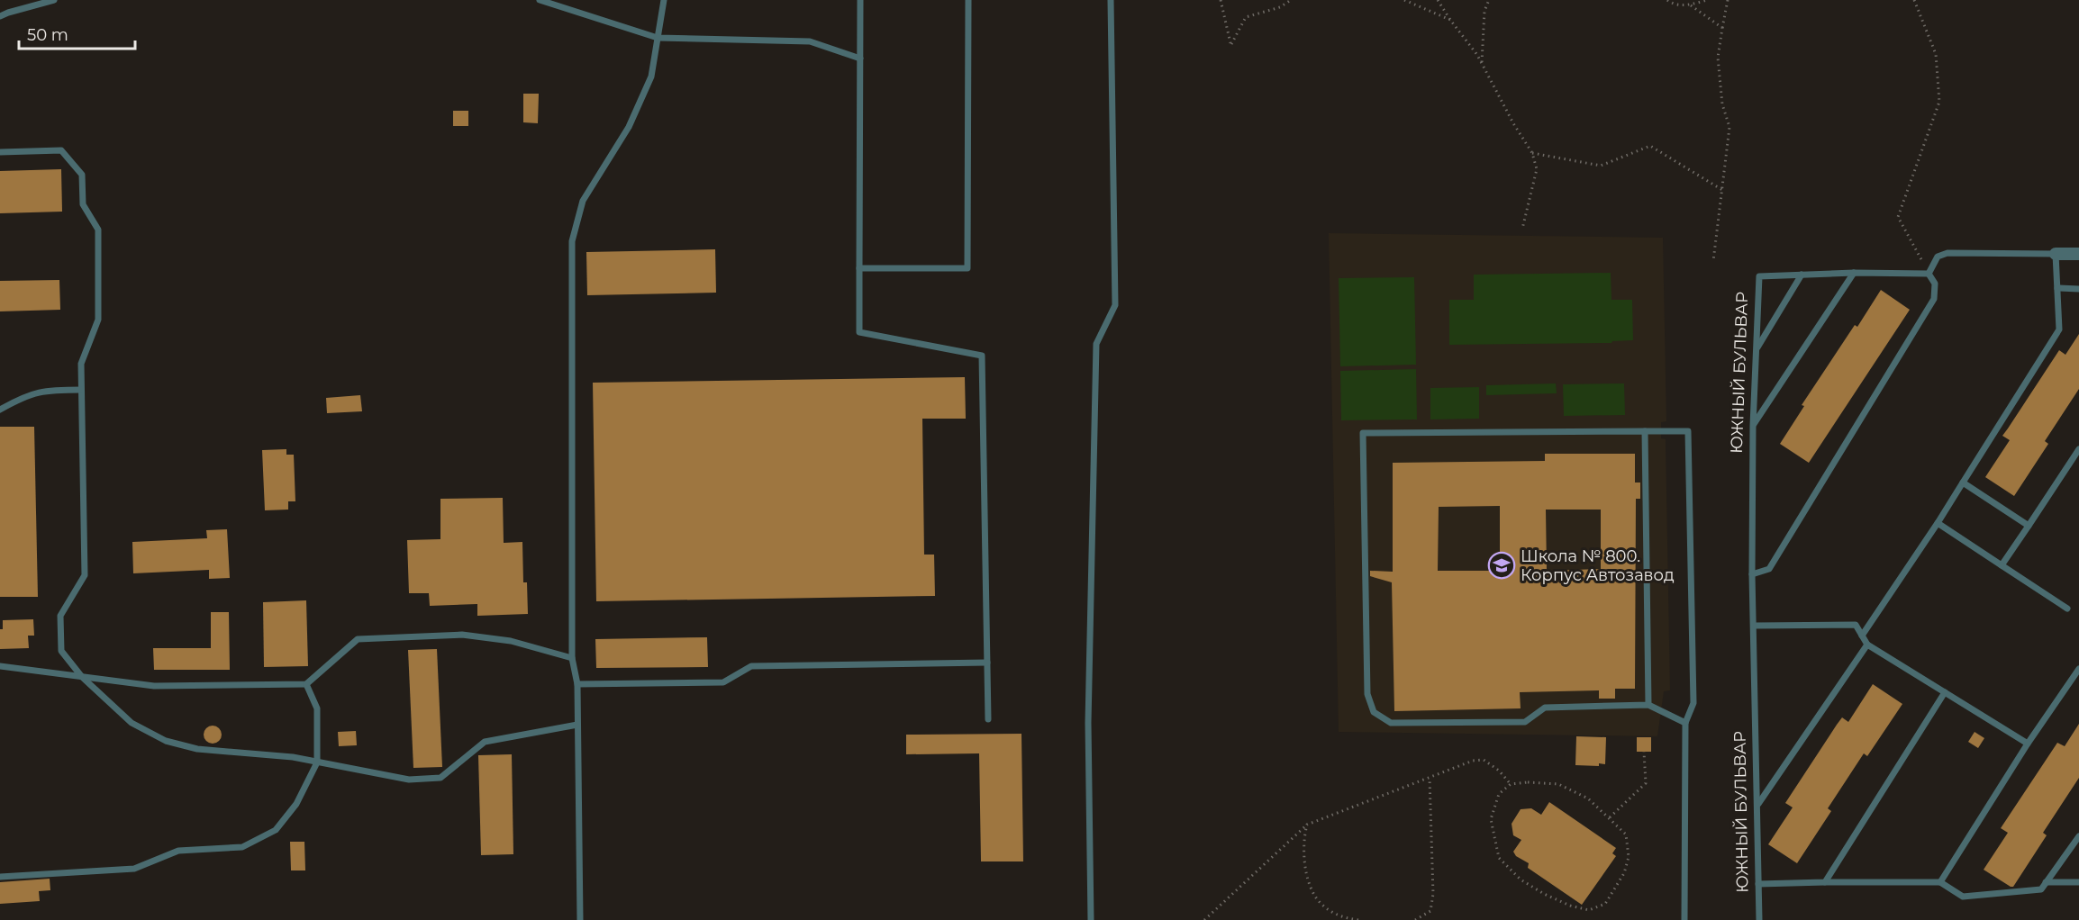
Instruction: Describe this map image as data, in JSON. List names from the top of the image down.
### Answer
{
  "streets": {
    "lane": ["ЮЖНЫЙ БУЛЬВАР"]
  },
  "places": {
    "school or university": ["Школа № 800. Корпус Автозавод"]
  },
  "scale_bar": "50 m"
}
